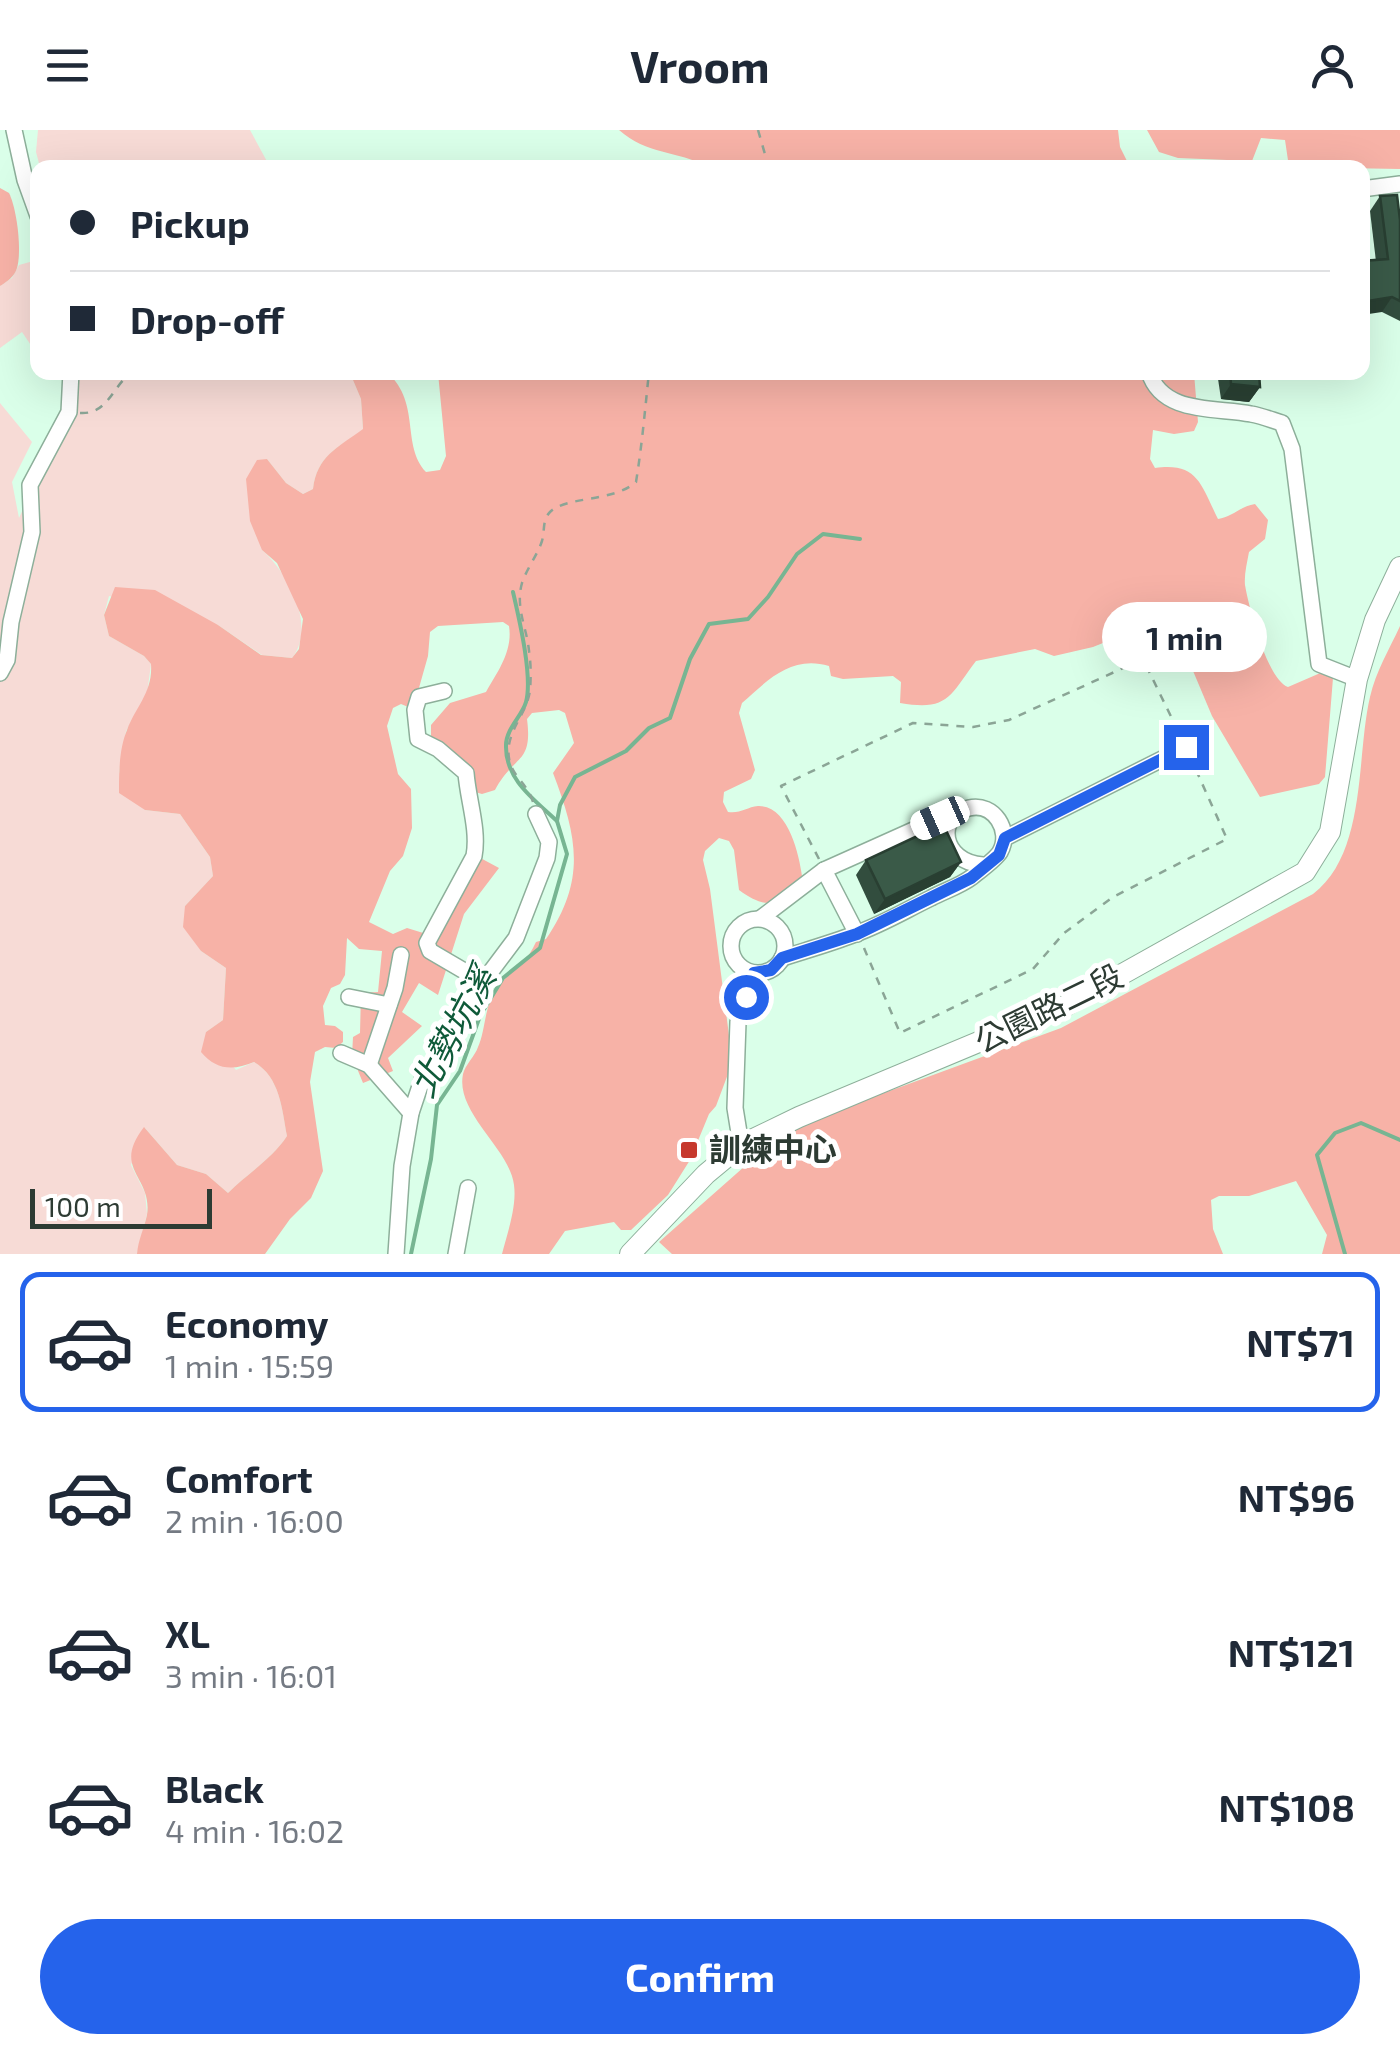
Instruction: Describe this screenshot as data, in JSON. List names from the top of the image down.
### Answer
{
  "streets": {
    "main road": ["公園路二段"]
  },
  "water": ["北勢坑溪"],
  "places": {
    "transit": ["訓練中心"]
  },
  "scale_bar": "100 m",
  "page": {
    "header": "Vroom",
    "banner": ["Pickup", "Drop-off"],
    "bubble": "1 min",
    "scale": "100 m",
    "list": [
      {
        "name": "Economy",
        "note": "1 min · 15:59",
        "value": "NT$71"
      },
      {
        "name": "Comfort",
        "note": "2 min · 16:00",
        "value": "NT$96"
      },
      {
        "name": "XL",
        "note": "3 min · 16:01",
        "value": "NT$121"
      },
      {
        "name": "Black",
        "note": "4 min · 16:02",
        "value": "NT$108"
      }
    ],
    "buttons": "Confirm"
  }
}
